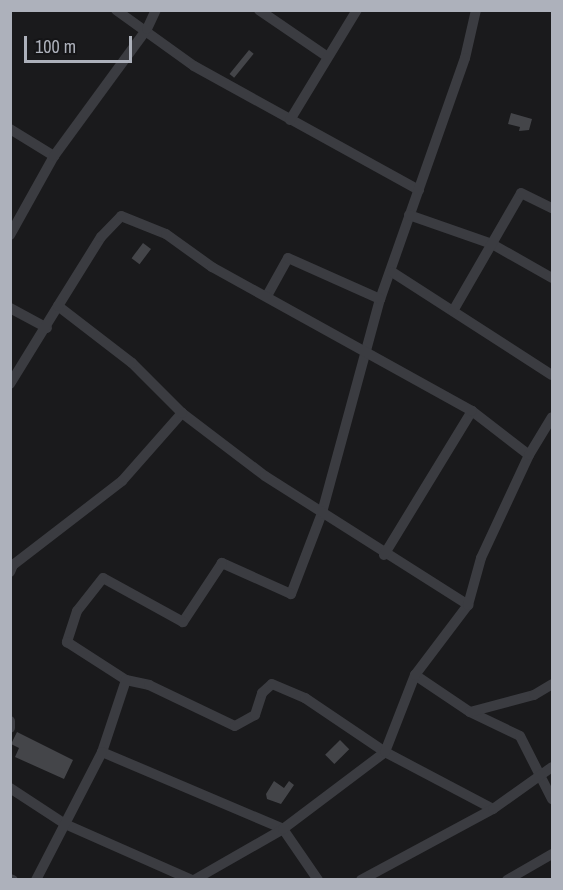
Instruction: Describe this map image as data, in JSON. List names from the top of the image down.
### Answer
{
  "scale_bar": "100 m"
}
